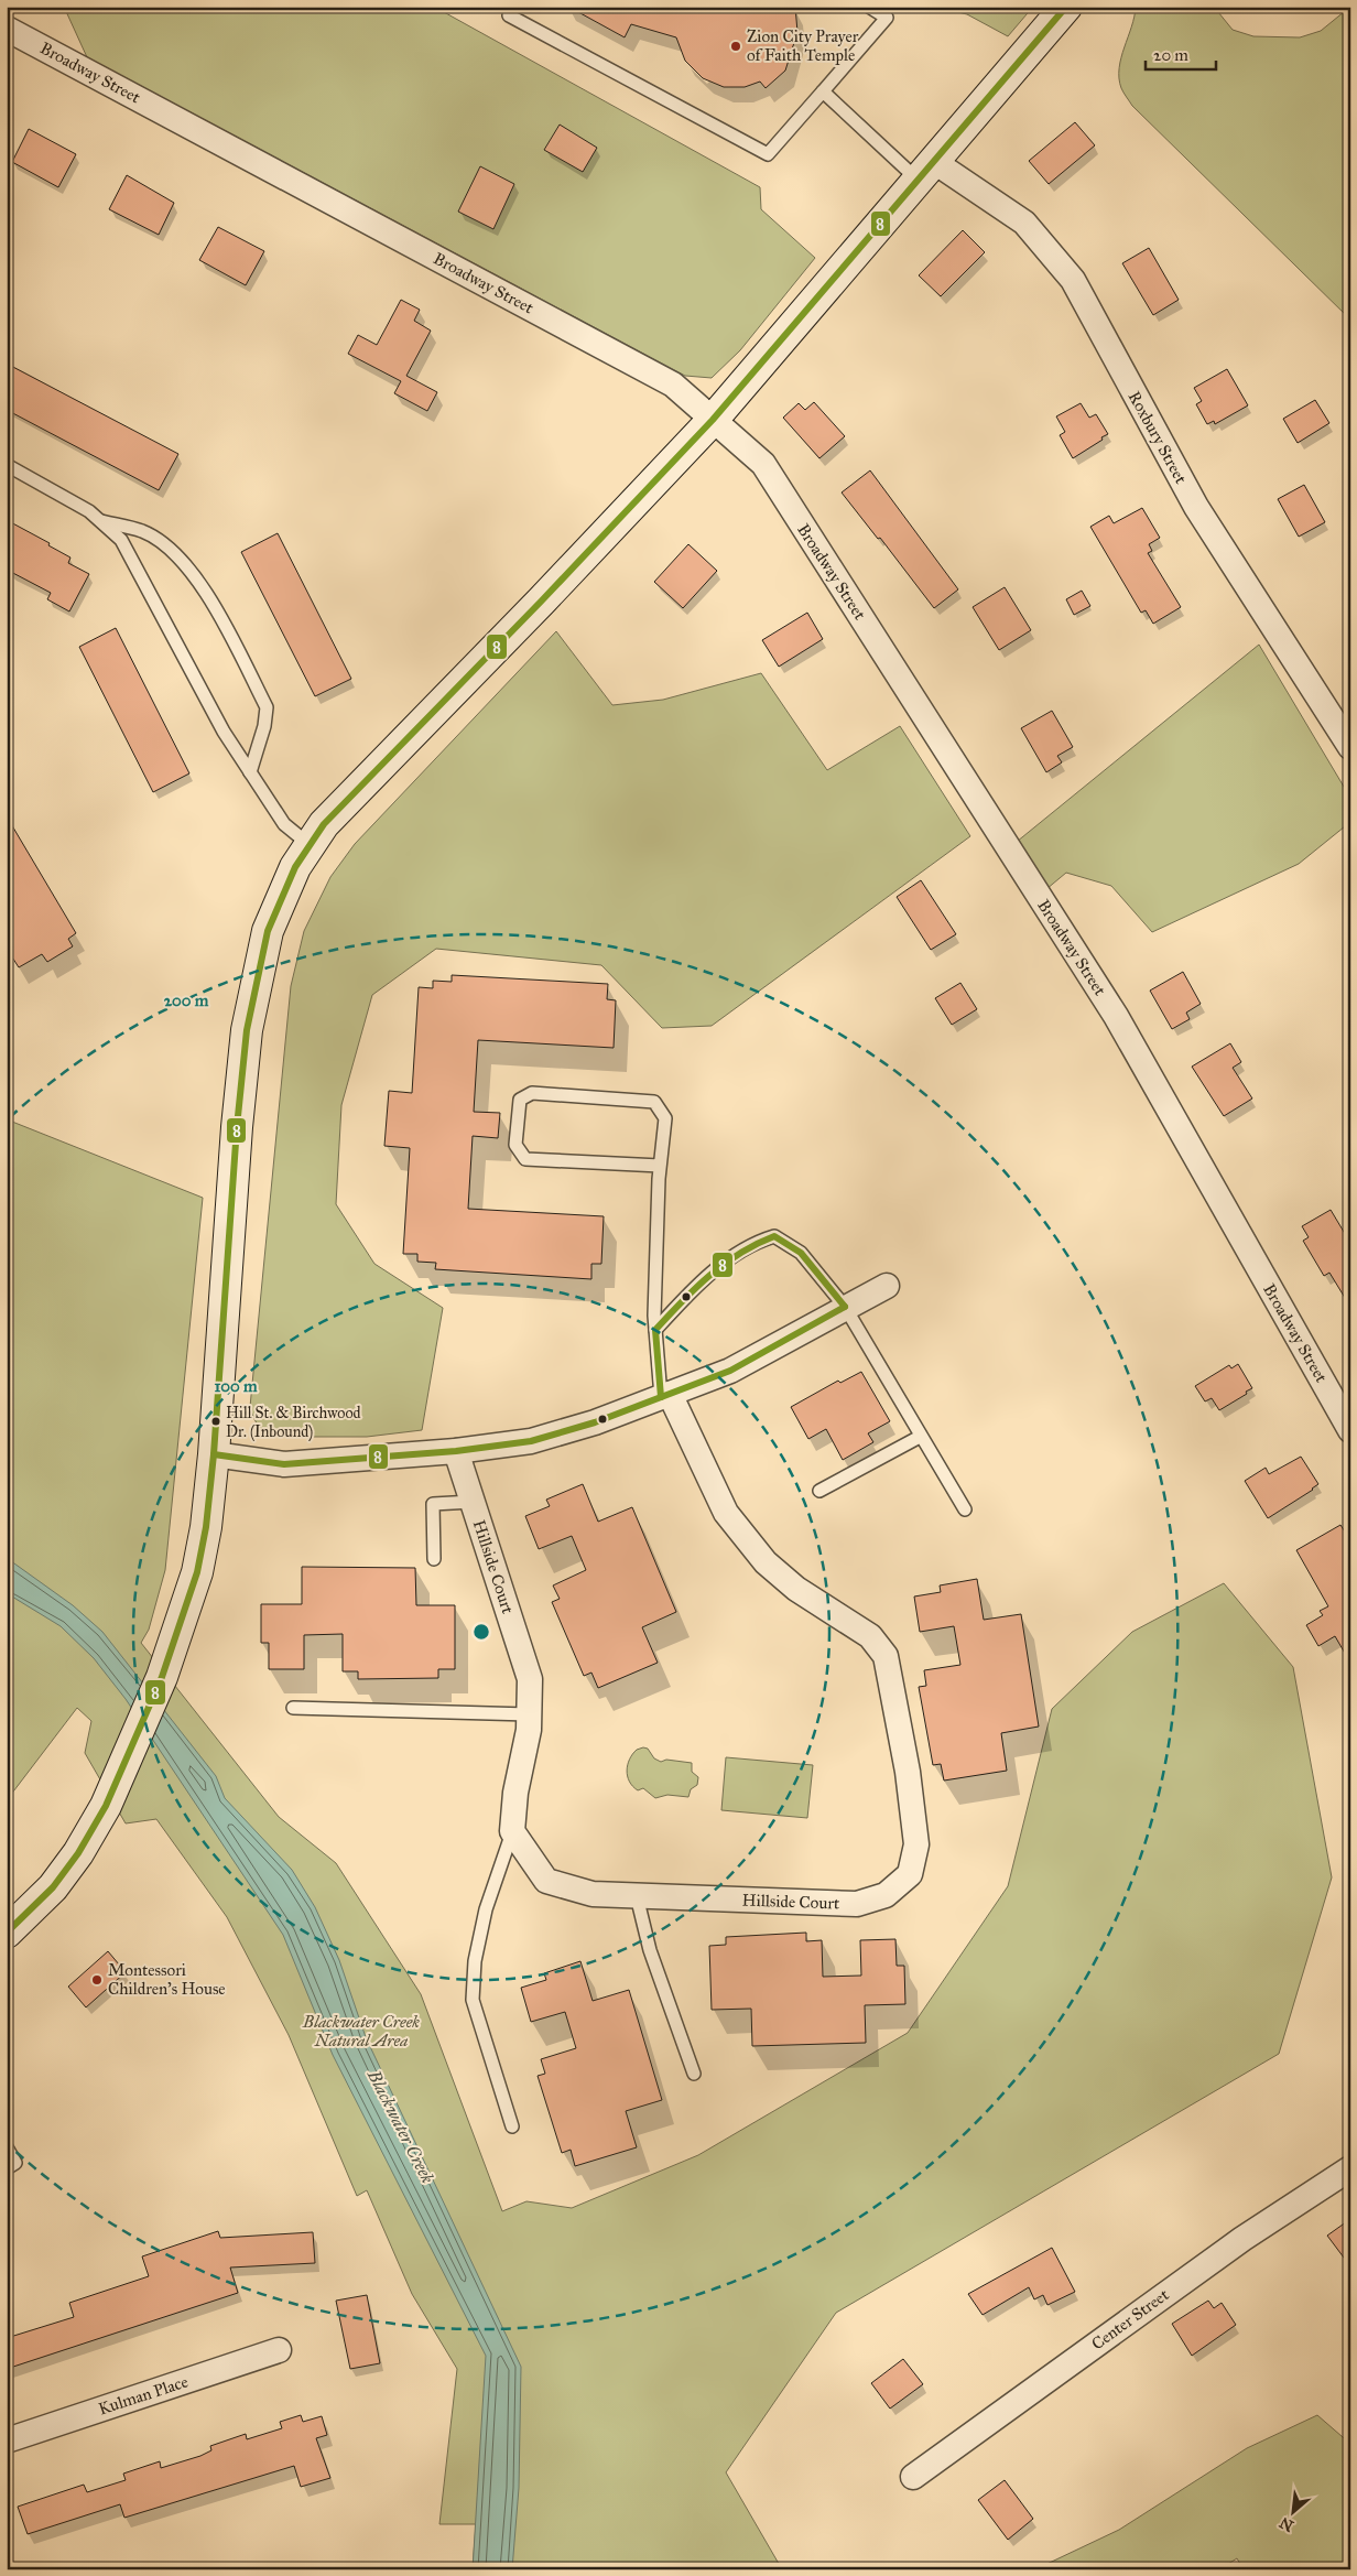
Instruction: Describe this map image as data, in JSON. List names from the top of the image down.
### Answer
{
  "streets": {
    "street": [
      "Broadway Street",
      "Roxbury Street",
      "Hillside Court",
      "Center Street",
      "Kulman Place"
    ]
  },
  "water": ["Blackwater Creek"],
  "parks": ["Blackwater Creek Natural Area"],
  "places": ["Zion City Prayer of Faith Temple", "Hill St. & Birchwood Dr. (Inbound)", "Montessori Children's House"],
  "lines": ["transit line 8"],
  "scale_bar": "20 m",
  "north": "bottom left",
  "rings": ["200 m", "100 m"]
}
